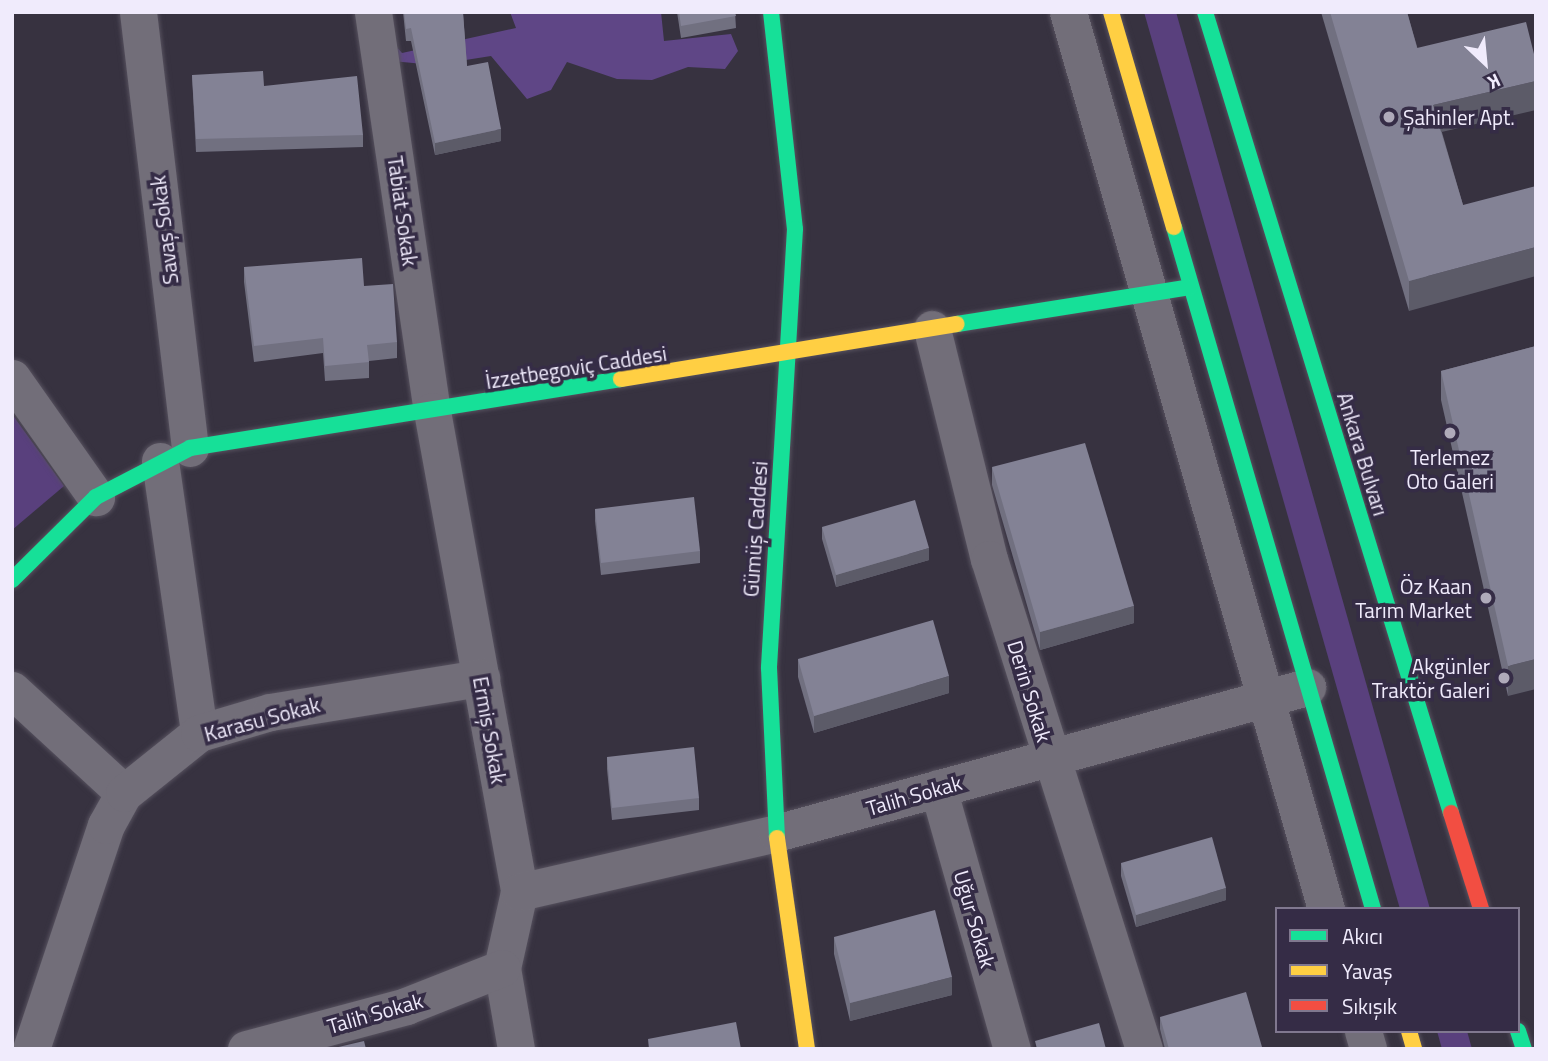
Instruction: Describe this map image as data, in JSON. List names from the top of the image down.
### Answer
{
  "streets": {
    "street": [
      "Tabiat Sokak",
      "Savaş Sokak",
      "İzzetbegoviç Caddesi",
      "Ankara Bulvarı",
      "Gümüş Caddesi",
      "Derin Sokak",
      "Karasu Sokak",
      "Ermiş Sokak",
      "Talih Sokak",
      "Uğur Sokak"
    ]
  },
  "crossings": [
    ["Tabiat Sokak", "İzzetbegoviç Caddesi"],
    ["Tabiat Sokak", "Ermiş Sokak"],
    ["Savaş Sokak", "İzzetbegoviç Caddesi"],
    ["Savaş Sokak", "Karasu Sokak"],
    ["İzzetbegoviç Caddesi", "Gümüş Caddesi"],
    ["İzzetbegoviç Caddesi", "Derin Sokak"],
    ["İzzetbegoviç Caddesi", "Ermiş Sokak"],
    ["Gümüş Caddesi", "Talih Sokak"],
    ["Derin Sokak", "Talih Sokak"],
    ["Karasu Sokak", "Ermiş Sokak"],
    ["Ermiş Sokak", "Talih Sokak"],
    ["Talih Sokak", "Uğur Sokak"]
  ],
  "places": [
    "Şahinler Apt.",
    "Terlemez Oto Galeri",
    "Öz Kaan Tarım Market",
    "Akgünler Traktör Galeri"
  ],
  "legend": ["Akıcı", "Yavaş", "Sıkışık"],
  "north": "bottom right"
}
